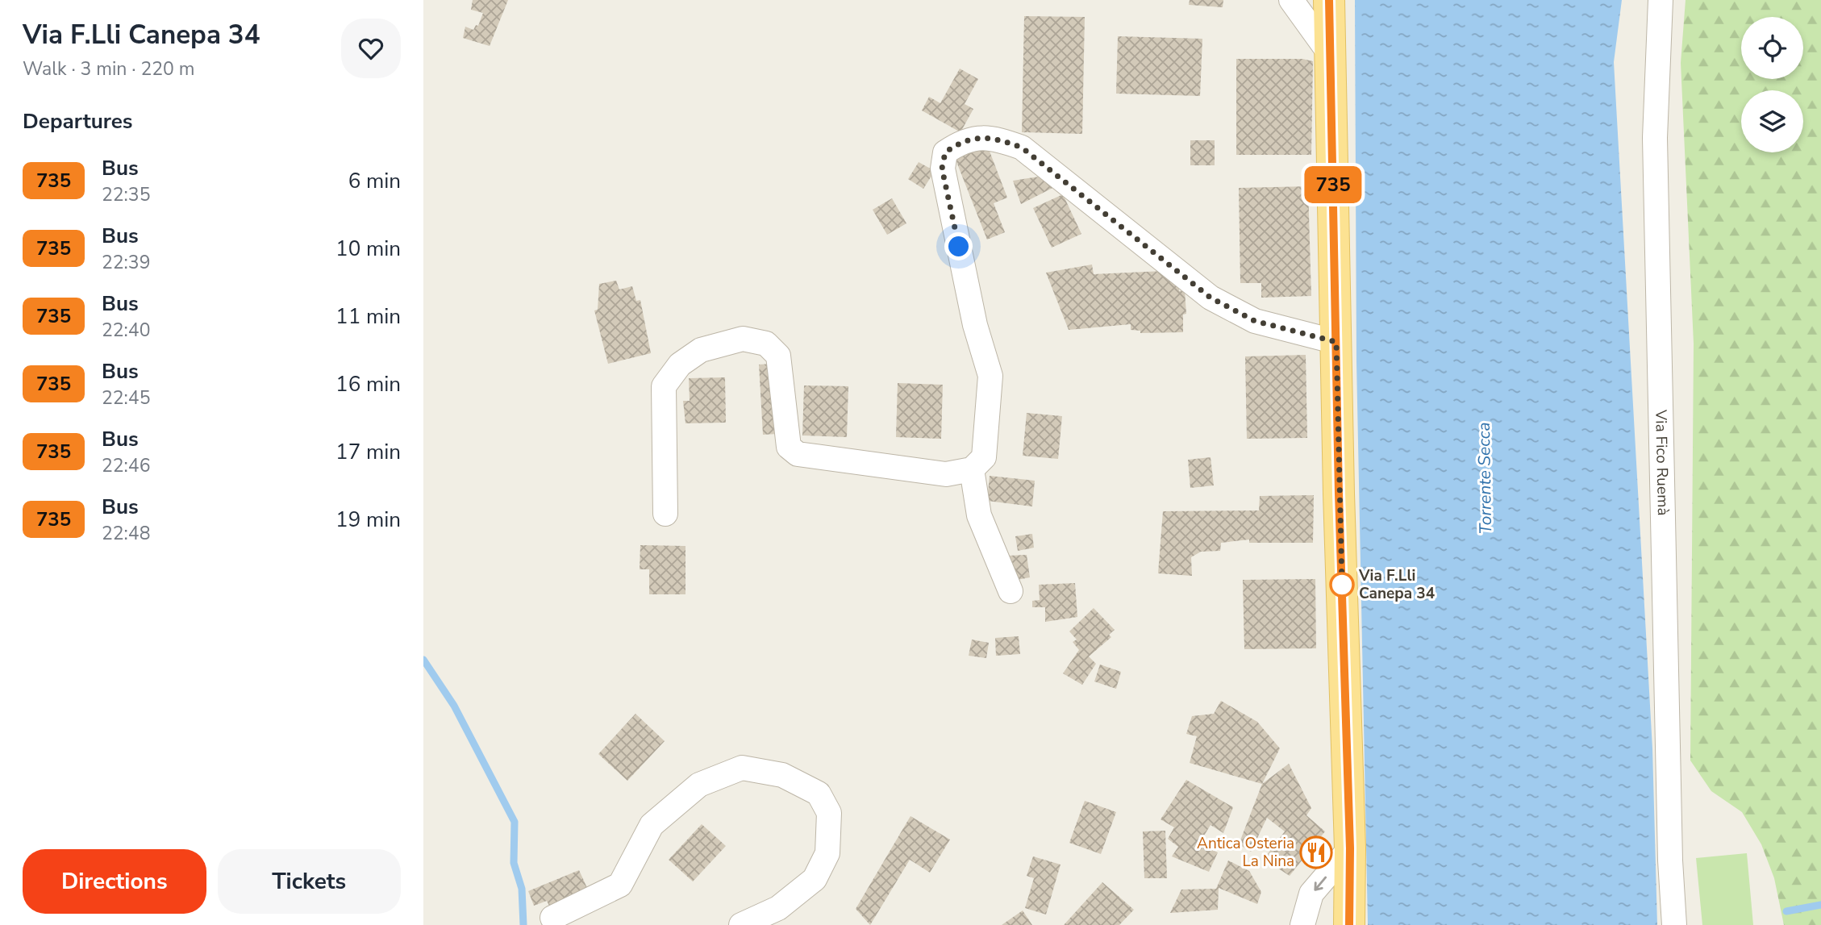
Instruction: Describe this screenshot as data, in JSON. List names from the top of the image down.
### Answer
{
  "streets": {
    "street": ["Via Fico Ruemà"]
  },
  "water": ["Torrente Secca"],
  "places": {
    "other": ["Via F.Lli Canepa 34"],
    "restaurant": ["Antica Osteria La Nina"]
  },
  "lines": ["bus line 735"],
  "page": {
    "heading": [
      ["Via F.Lli Canepa 34", "Walk · 3 min · 220 m"],
      "Departures"
    ],
    "on_map": "735",
    "list": [
      {
        "mark": "735",
        "name": "Bus",
        "note": "22:35",
        "value": "6 min"
      },
      {
        "mark": "735",
        "name": "Bus",
        "note": "22:39",
        "value": "10 min"
      },
      {
        "mark": "735",
        "name": "Bus",
        "note": "22:40",
        "value": "11 min"
      },
      {
        "mark": "735",
        "name": "Bus",
        "note": "22:45",
        "value": "16 min"
      },
      {
        "mark": "735",
        "name": "Bus",
        "note": "22:46",
        "value": "17 min"
      },
      {
        "mark": "735",
        "name": "Bus",
        "note": "22:48",
        "value": "19 min"
      }
    ],
    "buttons": ["Directions", "Tickets"]
  }
}
